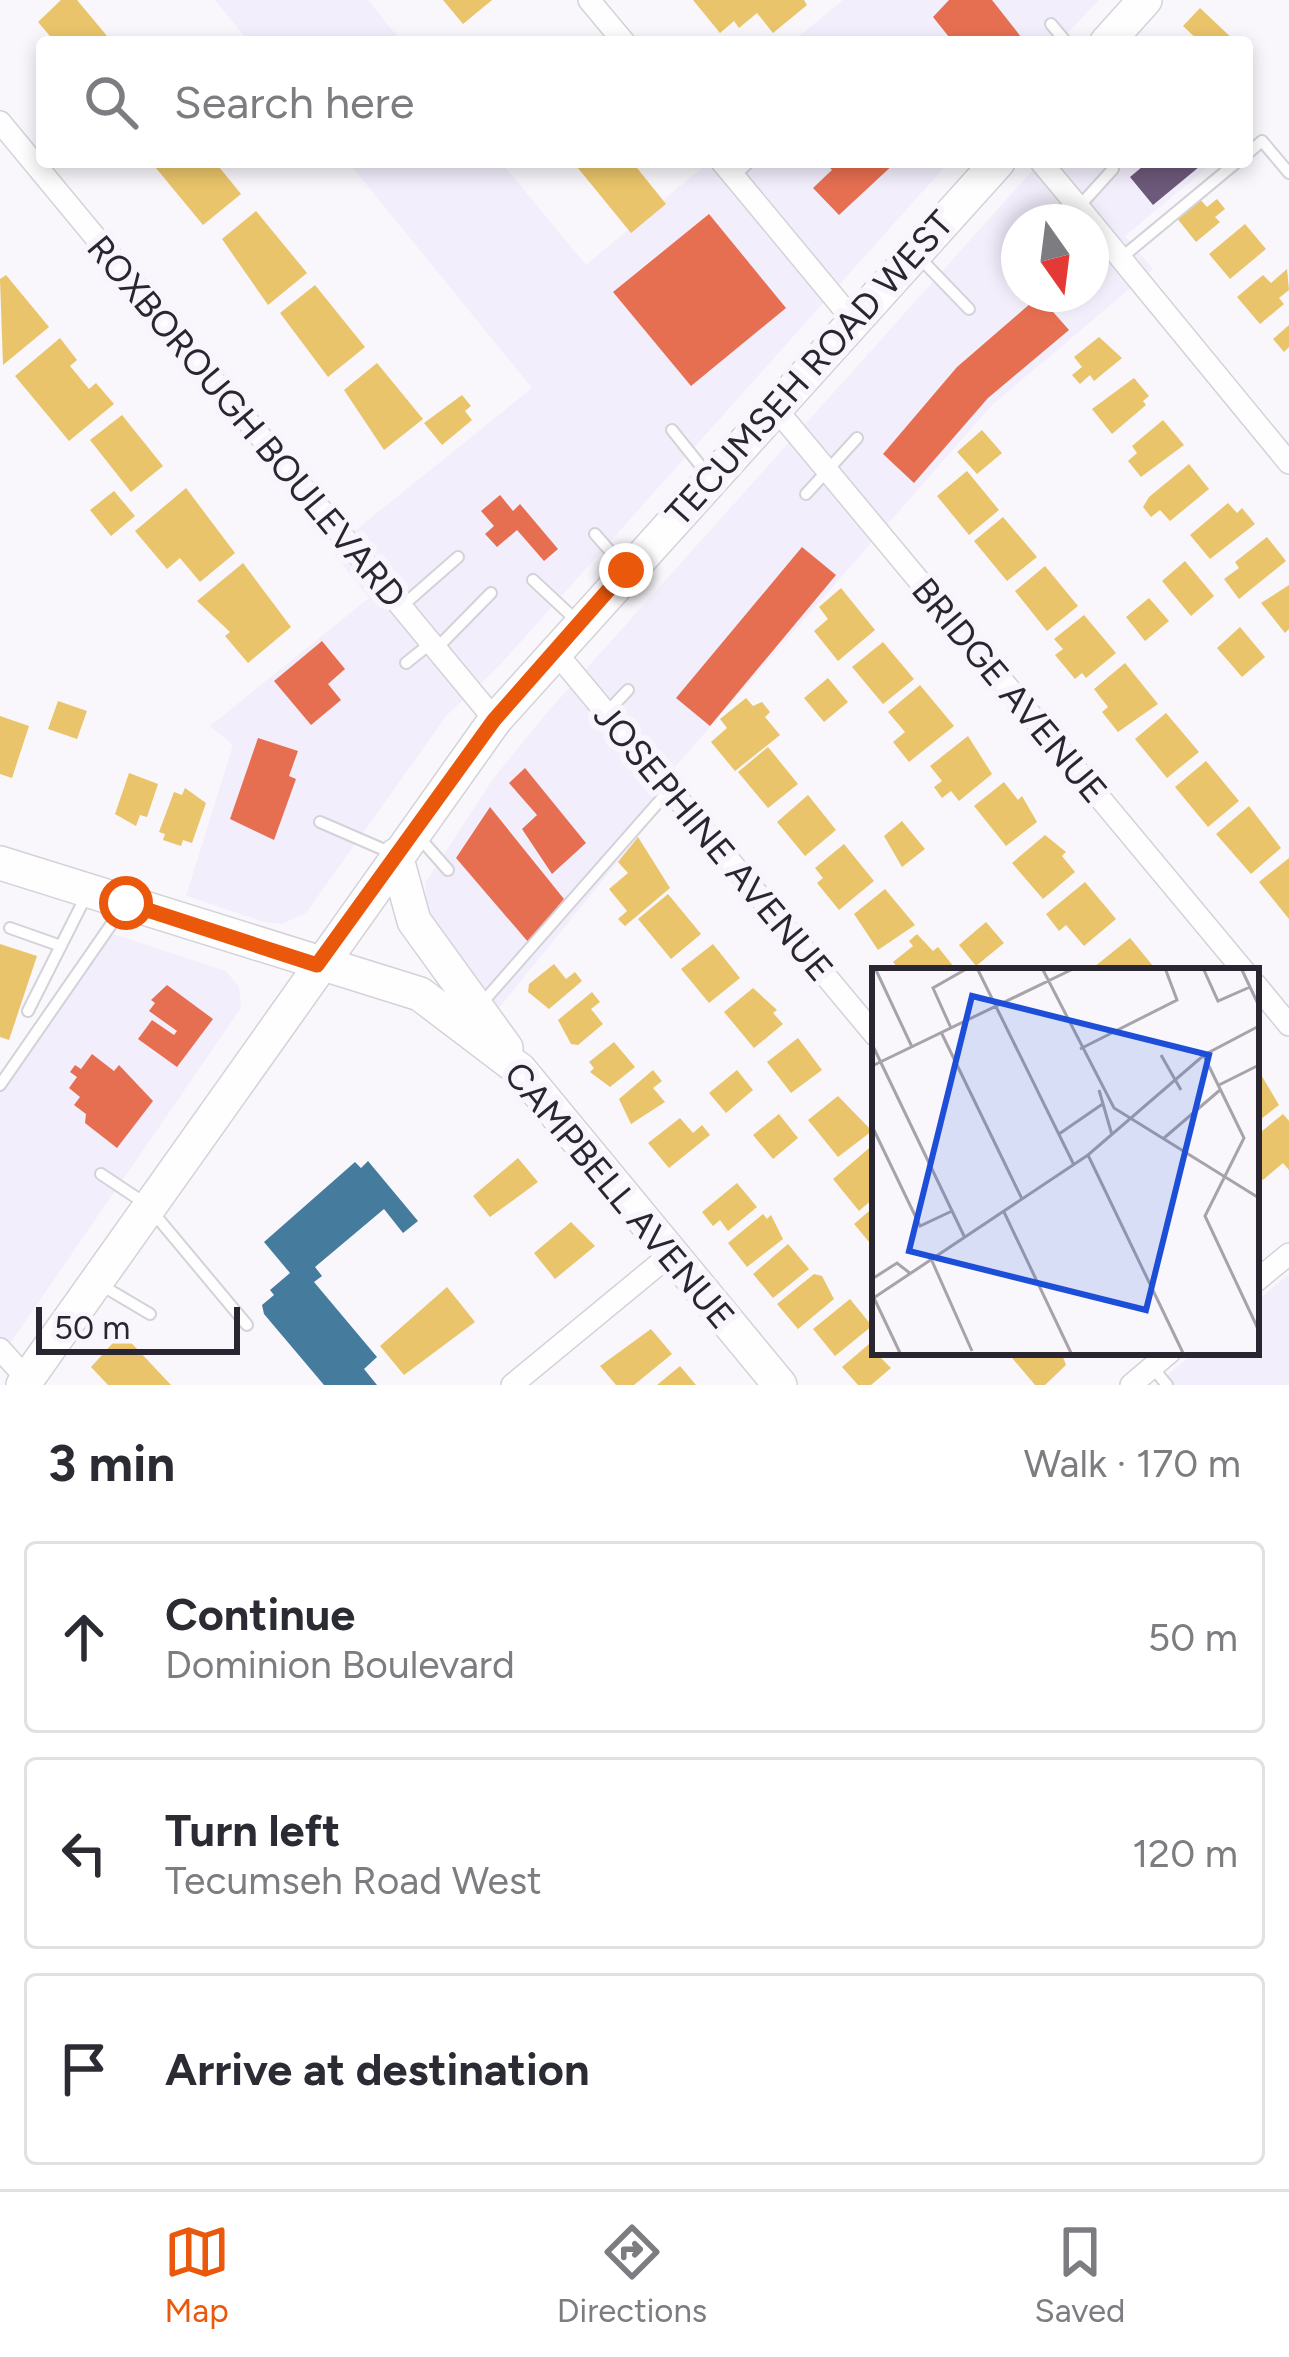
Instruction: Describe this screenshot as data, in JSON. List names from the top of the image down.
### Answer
{
  "streets": {
    "main road": ["TECUMSEH ROAD WEST", "CAMPBELL AVENUE"],
    "street": ["ROXBOROUGH BOULEVARD", "BRIDGE AVENUE", "JOSEPHINE AVENUE"]
  },
  "crossings": [
    ["TECUMSEH ROAD WEST", "ROXBOROUGH BOULEVARD"],
    ["TECUMSEH ROAD WEST", "BRIDGE AVENUE"],
    ["TECUMSEH ROAD WEST", "JOSEPHINE AVENUE"],
    ["TECUMSEH ROAD WEST", "CAMPBELL AVENUE"]
  ],
  "scale_bar": "50 m",
  "north": "bottom",
  "page": {
    "search": "Search here",
    "scale": "50 m",
    "heading": ["3 min", "Walk · 170 m"],
    "list": [
      ["Continue", "Dominion Boulevard", "50 m"],
      ["Turn left", "Tecumseh Road West", "120 m"],
      "Arrive at destination"
    ],
    "nav": ["Map", "Directions", "Saved"]
  }
}
